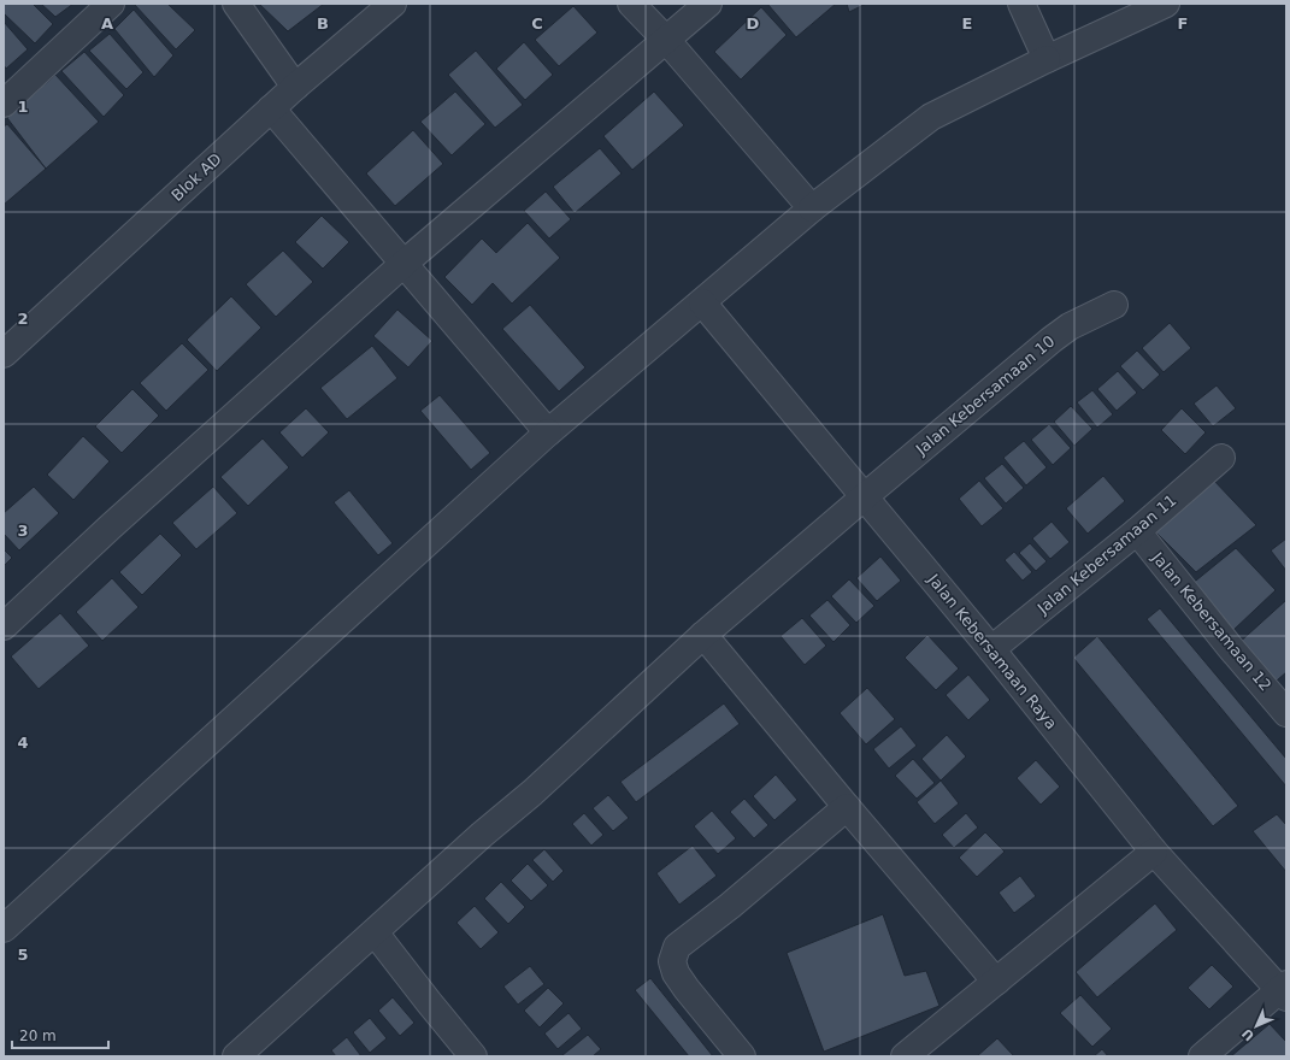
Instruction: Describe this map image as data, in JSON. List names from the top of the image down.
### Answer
{
  "streets": {
    "street": [
      "Blok AD",
      "Jalan Kebersamaan 10",
      "Jalan Kebersamaan 11",
      "Jalan Kebersamaan 12",
      "Jalan Kebersamaan Raya"
    ]
  },
  "crossings": [
    ["Jalan Kebersamaan 10", "Jalan Kebersamaan Raya"],
    ["Jalan Kebersamaan 11", "Jalan Kebersamaan 12"],
    ["Jalan Kebersamaan 11", "Jalan Kebersamaan Raya"]
  ],
  "scale_bar": "20 m",
  "north": "bottom left",
  "grid": {
    "columns": [
      "A",
      "B",
      "C",
      "D",
      "E",
      "F"
    ],
    "rows": [
      "1",
      "2",
      "3",
      "4",
      "5"
    ]
  }
}
